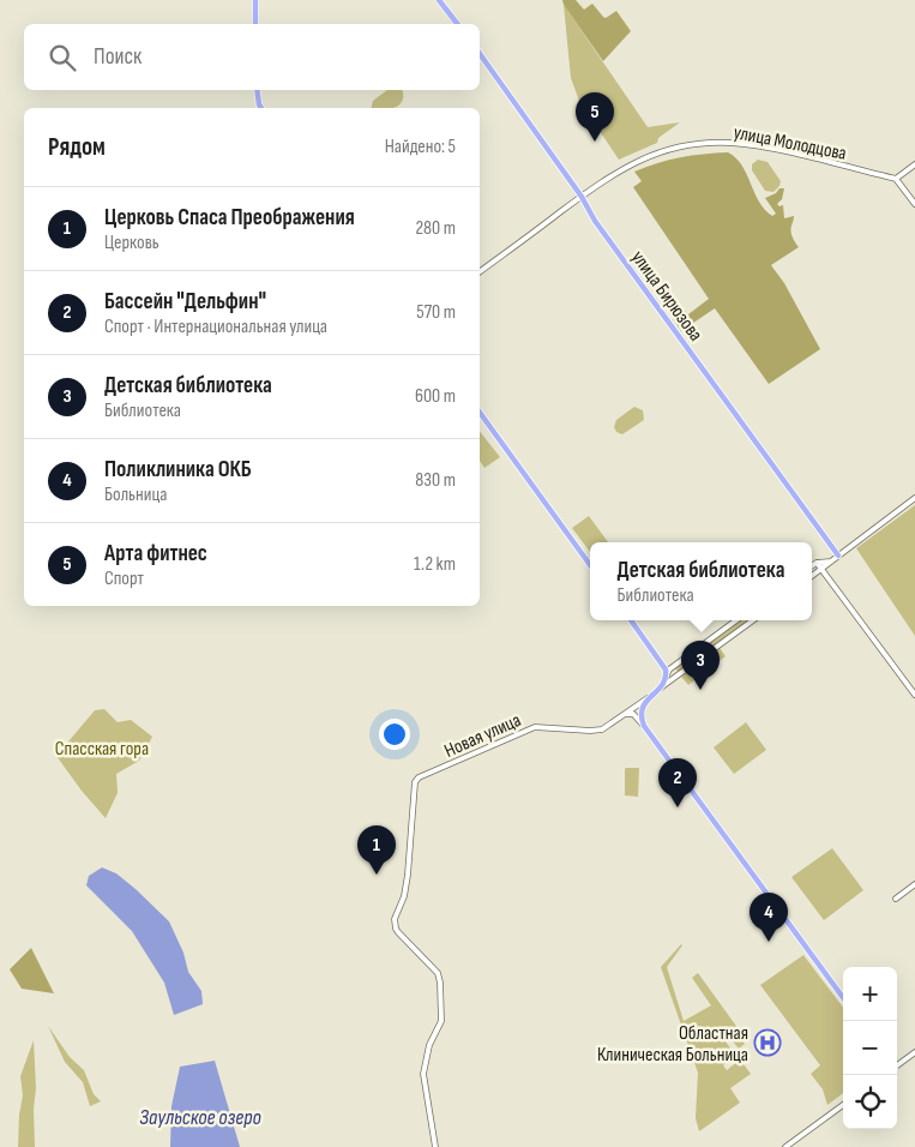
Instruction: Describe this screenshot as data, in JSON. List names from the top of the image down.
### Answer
{
  "streets": {
    "main road": ["улица Бирюзова"],
    "street": ["улица Молодцова", "Новая улица"]
  },
  "crossings": [
    ["улица Молодцова", "улица Бирюзова"]
  ],
  "water": ["Заульское озеро"],
  "parks": ["Спасская гора"],
  "places": {
    "hospital": ["Областная Клиническая Больница"]
  },
  "page": {
    "search": "Поиск",
    "pins": [
      "5",
      "3",
      "2",
      "1",
      "4"
    ],
    "heading": ["Рядом", "Найдено: 5"],
    "list": [
      {
        "mark": "1",
        "name": "Церковь Спаса Преображения",
        "note": "Церковь",
        "value": "280 m"
      },
      {
        "mark": "2",
        "name": "Бассейн \"Дельфин\"",
        "note": "Спорт · Интернациональная улица",
        "value": "570 m"
      },
      {
        "mark": "3",
        "name": "Детская библиотека",
        "note": "Библиотека",
        "value": "600 m"
      },
      {
        "mark": "4",
        "name": "Поликлиника ОКБ",
        "note": "Больница",
        "value": "830 m"
      },
      {
        "mark": "5",
        "name": "Арта фитнес",
        "note": "Спорт",
        "value": "1.2 km"
      }
    ],
    "popup": ["Детская библиотека", "Библиотека"],
    "map_buttons": ["+", "−"]
  }
}
